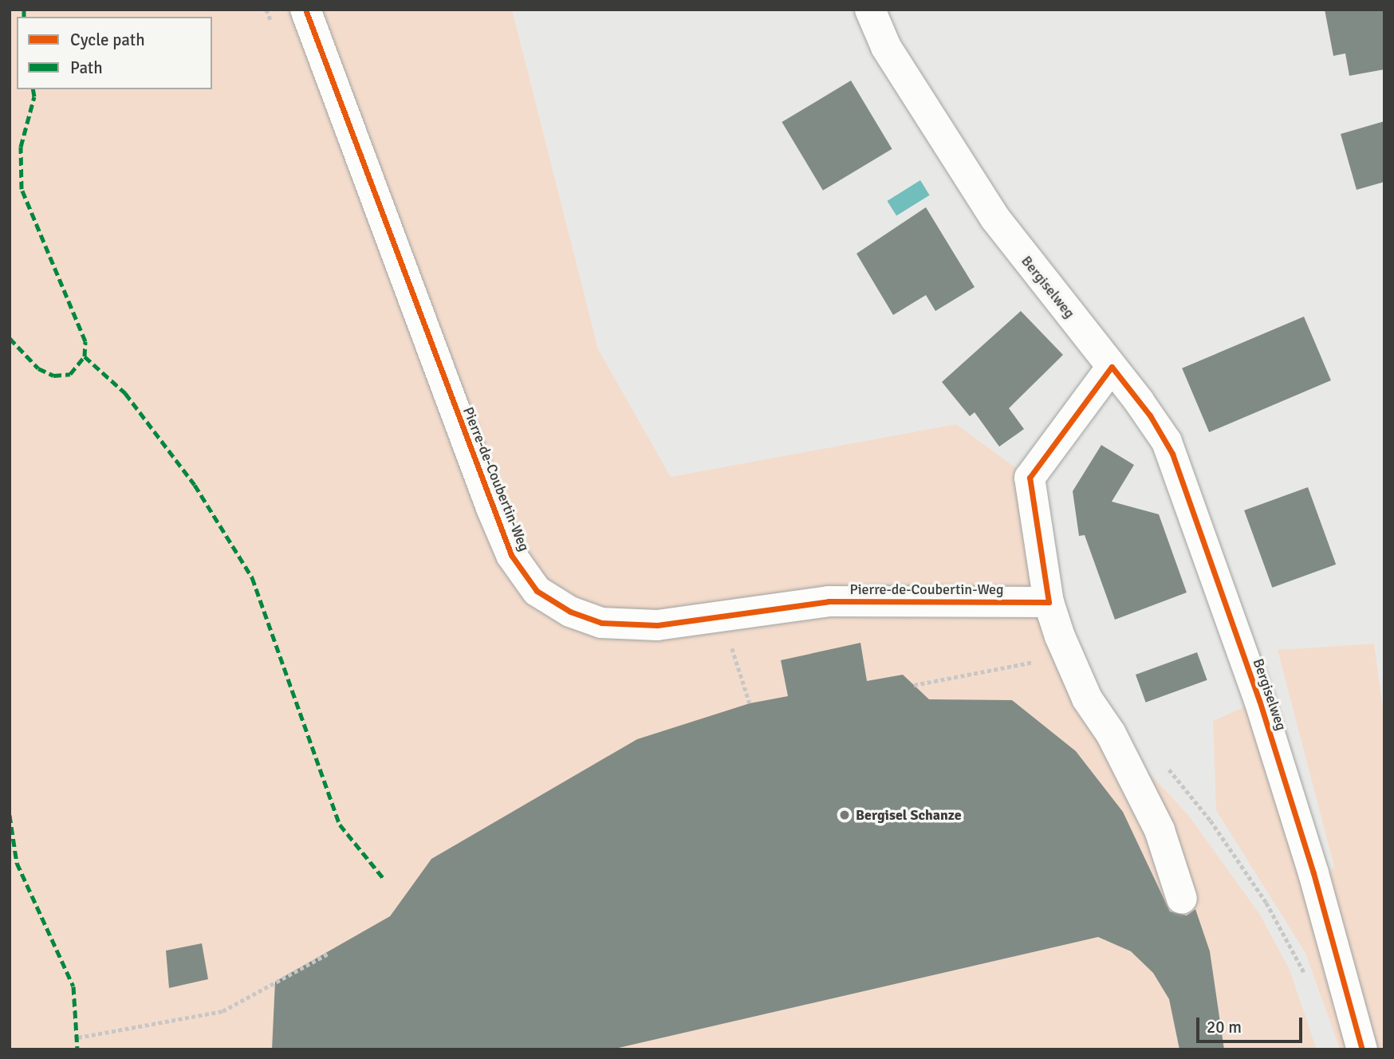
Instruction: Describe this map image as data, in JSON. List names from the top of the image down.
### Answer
{
  "streets": {
    "street": ["Bergiselweg", "Pierre-de-Coubertin-Weg"]
  },
  "places": ["Bergisel Schanze"],
  "legend": ["Cycle path", "Path"],
  "scale_bar": "20 m"
}
